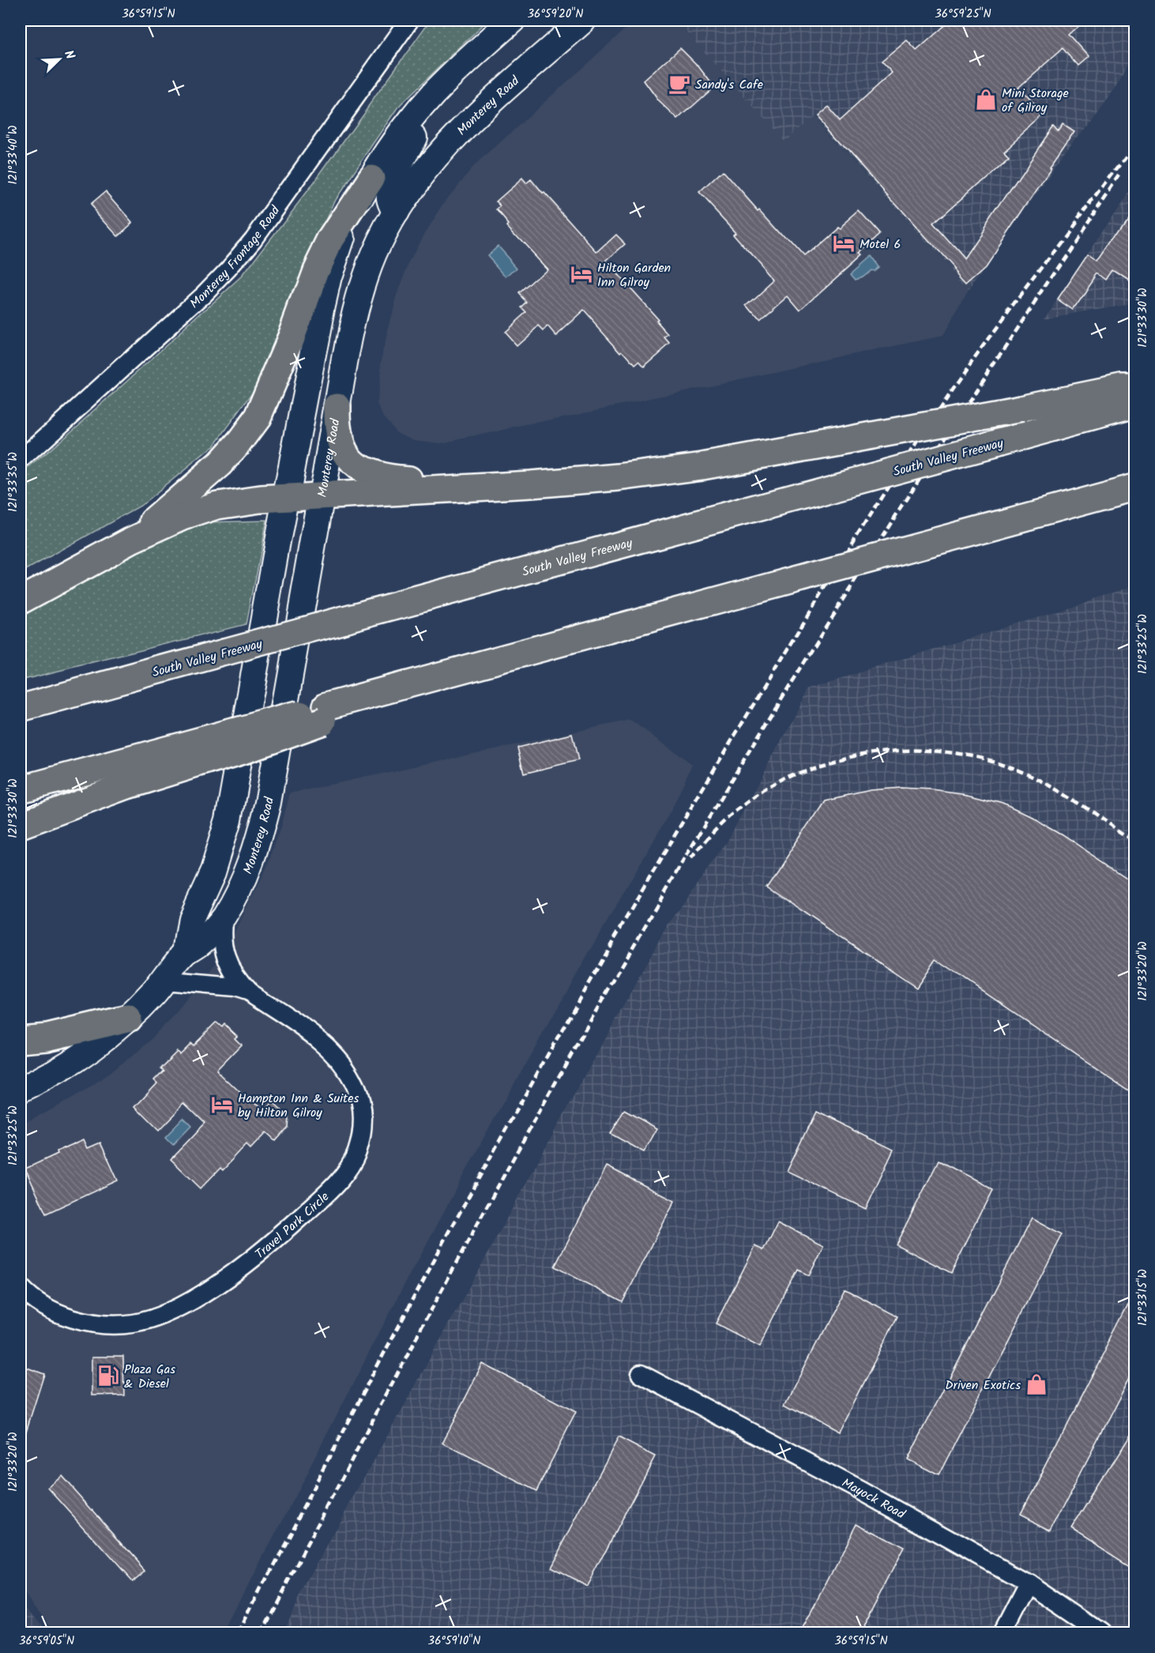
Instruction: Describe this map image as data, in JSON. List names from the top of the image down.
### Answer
{
  "streets": {
    "highway": ["South Valley Freeway"],
    "main road": ["Monterey Road"],
    "street": ["Monterey Frontage Road", "Travel Park Circle", "Mayock Road"]
  },
  "crossings": [
    ["Monterey Road", "Travel Park Circle"]
  ],
  "places": {
    "cafe": ["Sandy's Cafe"],
    "shop": ["Mini Storage of Gilroy", "Driven Exotics"],
    "hotel": ["Motel 6", "Hilton Garden Inn Gilroy", "Hampton Inn & Suites by Hilton Gilroy"],
    "fuel station": ["Plaza Gas & Diesel"]
  },
  "north": "top right",
  "coordinates": [
    "36°59'15\"N",
    "36°59'20\"N",
    "36°59'25\"N",
    "121°33'40\"W",
    "121°33'30\"W",
    "121°33'35\"W",
    "121°33'25\"W",
    "121°33'20\"W",
    "121°33'15\"W",
    "36°59'05\"N",
    "36°59'10\"N"
  ]
}
